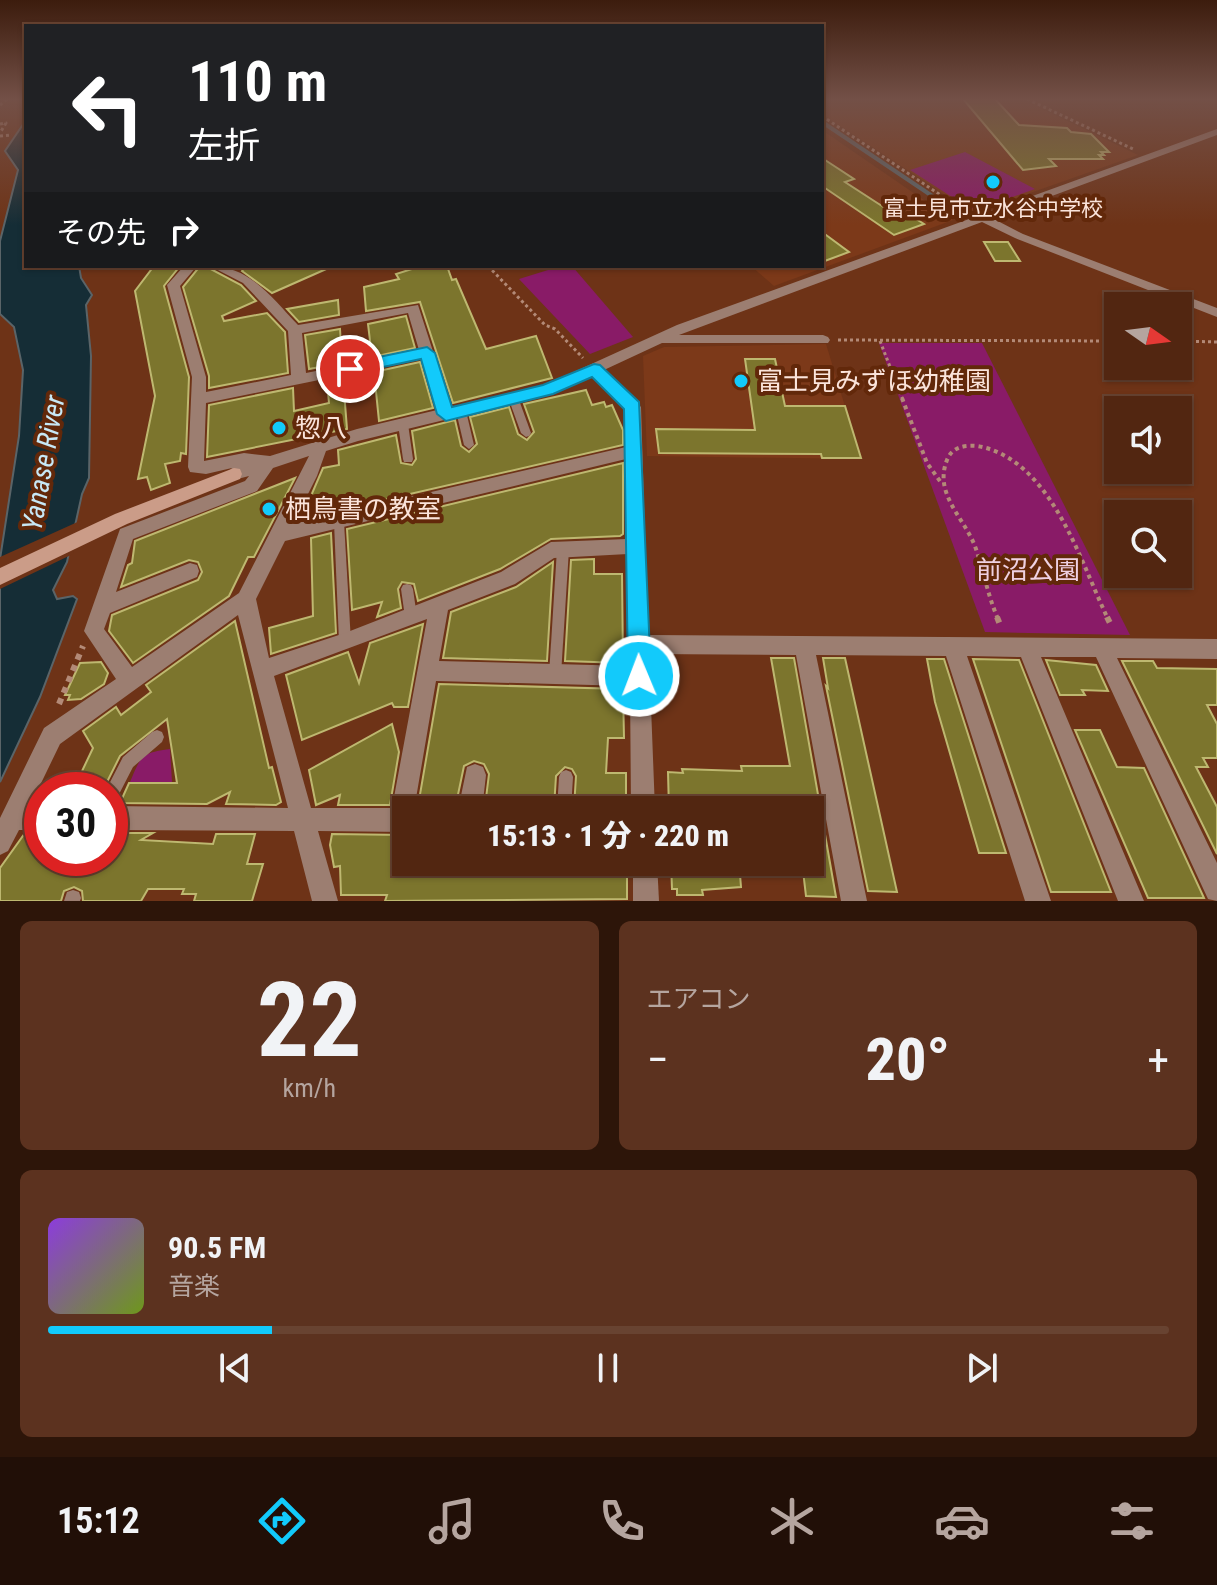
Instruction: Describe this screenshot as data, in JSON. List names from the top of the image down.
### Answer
{
  "water": ["Yanase River"],
  "parks": ["前沼公園"],
  "places": [
    "富士見市立水谷中学校",
    "富士見みずほ幼稚園",
    "惣八",
    "栖鳥書の教室"
  ],
  "north": "right",
  "page": {
    "turn": ["110 m", "左折"],
    "then": "その先",
    "limit": "30",
    "trip": "15:13 · 1 分 · 220 m",
    "tile": [
      ["22", "km/h"],
      "エアコン"
    ],
    "heat": ["−", "20°", "+"],
    "song": ["90.5 FM", "音楽"],
    "tabs": "15:12"
  }
}
